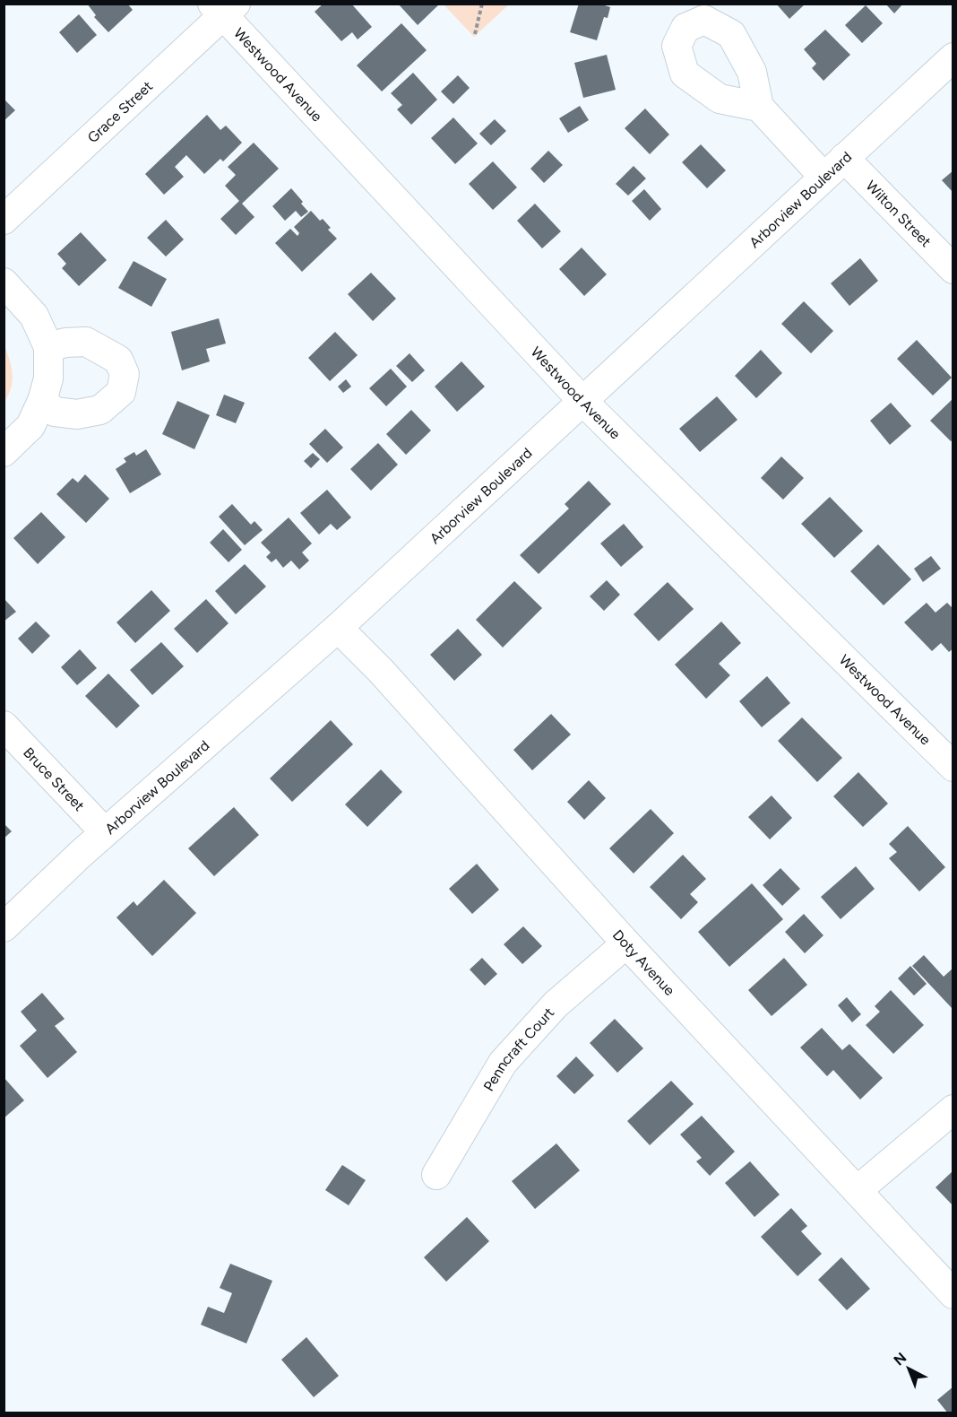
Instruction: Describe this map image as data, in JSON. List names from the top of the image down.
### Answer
{
  "streets": {
    "street": [
      "Westwood Avenue",
      "Grace Street",
      "Arborview Boulevard",
      "Wilton Street",
      "Bruce Street",
      "Doty Avenue",
      "Penncraft Court"
    ]
  },
  "crossings": [
    ["Westwood Avenue", "Grace Street"],
    ["Westwood Avenue", "Arborview Boulevard"],
    ["Arborview Boulevard", "Wilton Street"],
    ["Arborview Boulevard", "Bruce Street"],
    ["Arborview Boulevard", "Doty Avenue"],
    ["Doty Avenue", "Penncraft Court"]
  ],
  "north": "top left"
}
